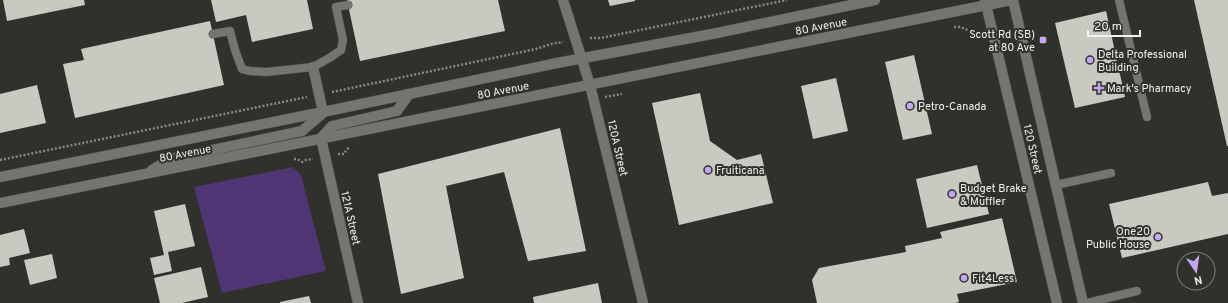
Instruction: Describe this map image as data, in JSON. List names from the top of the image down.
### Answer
{
  "streets": {
    "main road": [
      "80 Avenue",
      "120A Street",
      "120 Street",
      "121A Street"
    ]
  },
  "crossings": [
    ["80 Avenue", "120A Street"],
    ["80 Avenue", "120 Street"],
    ["80 Avenue", "121A Street"]
  ],
  "places": {
    "transit": ["Scott Rd (SB) at 80 Ave"],
    "other": [
      "Delta Professional Building",
      "Petro-Canada",
      "Fruiticana",
      "Budget Brake & Muffler",
      "One20 Public House",
      "Fit4Less"
    ],
    "health": ["Mark's Pharmacy"]
  },
  "scale_bar": "20 m",
  "north": "bottom"
}
